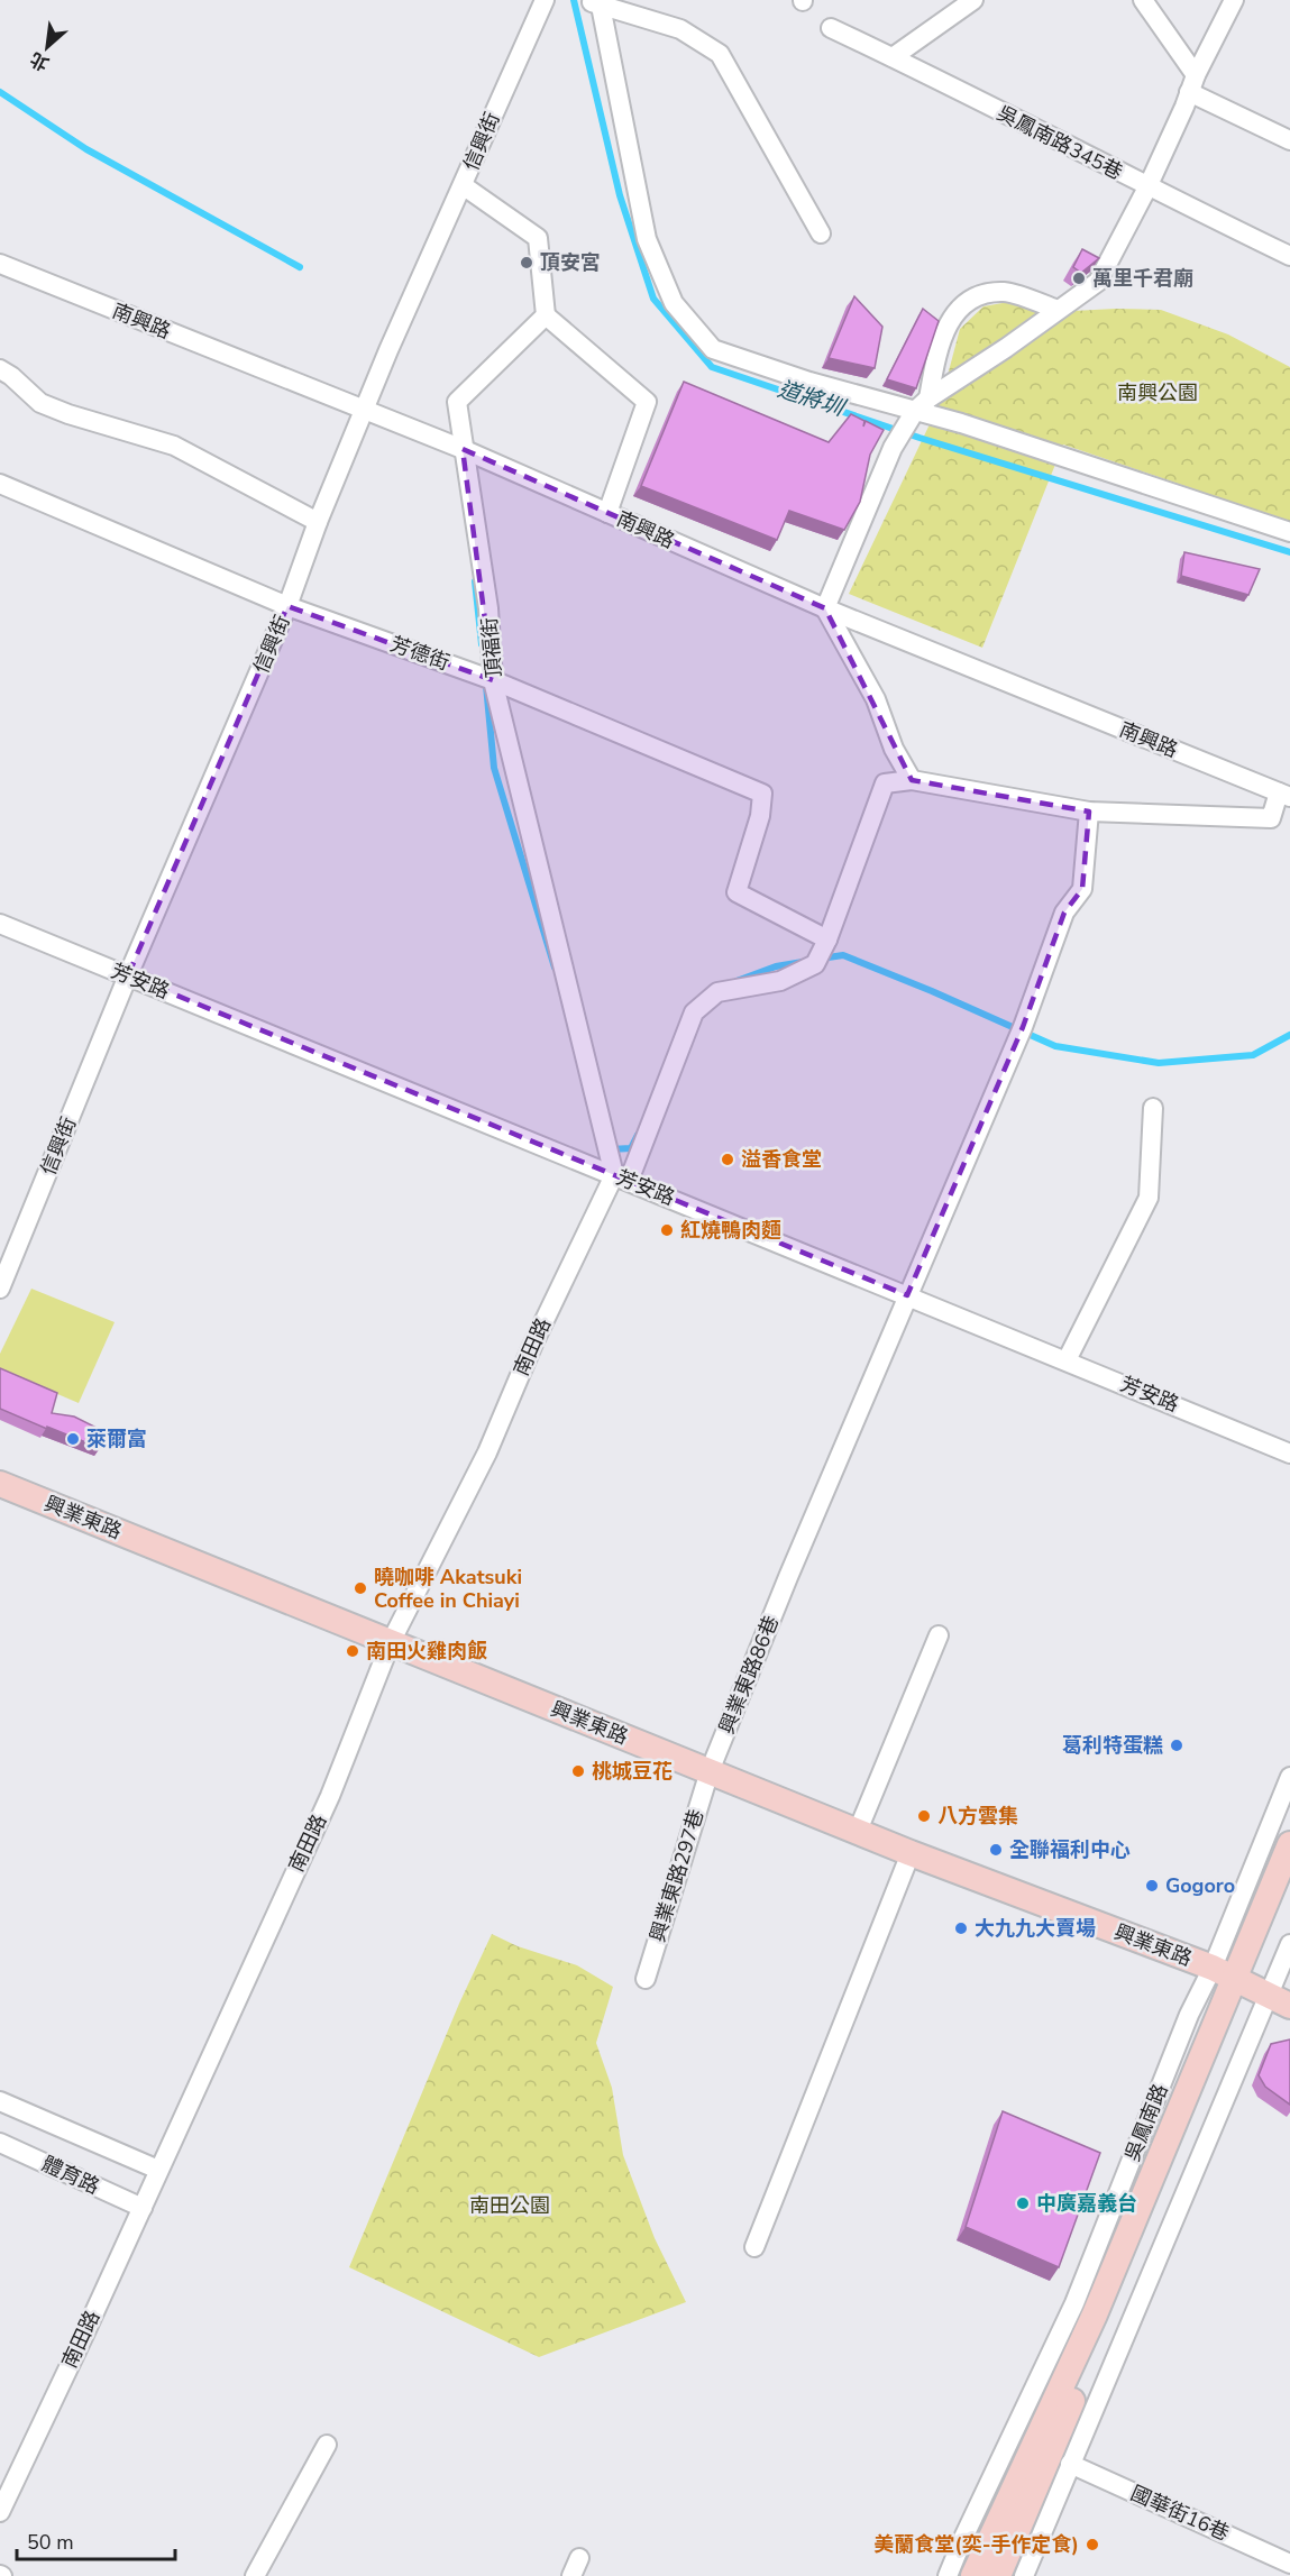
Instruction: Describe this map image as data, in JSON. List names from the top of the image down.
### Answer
{
  "streets": {
    "street": [
      "信興街",
      "吳鳳南路345巷",
      "南興路",
      "頂福街",
      "芳德街",
      "芳安路",
      "南田路",
      "興業東路",
      "興業東路86巷",
      "興業東路297巷",
      "吳鳳南路",
      "體育路",
      "國華街16巷"
    ]
  },
  "crossings": [
    ["信興街", "南興路"],
    ["信興街", "芳德街"],
    ["信興街", "芳安路"],
    ["南興路", "頂福街"],
    ["頂福街", "芳德街"],
    ["頂福街", "芳安路"],
    ["頂福街", "南田路"],
    ["芳德街", "南田路"],
    ["芳安路", "南田路"],
    ["芳安路", "興業東路86巷"],
    ["南田路", "興業東路"],
    ["南田路", "體育路"],
    ["興業東路", "興業東路86巷"],
    ["興業東路", "興業東路297巷"],
    ["興業東路", "吳鳳南路"],
    ["興業東路86巷", "興業東路297巷"],
    ["吳鳳南路", "國華街16巷"]
  ],
  "water": ["道將圳"],
  "parks": ["南興公園", "南田公園"],
  "places": [
    "頂安宮",
    "萬里千君廟",
    "溢香食堂",
    "紅燒鴨肉麵",
    "萊爾富",
    "曉咖啡 Akatsuki Coffee in Chiayi",
    "南田火雞肉飯",
    "葛利特蛋糕",
    "桃城豆花",
    "八方雲集",
    "全聯福利中心",
    "Gogoro",
    "大九九大賣場",
    "中廣嘉義台",
    "美蘭食堂(奕-手作定食)"
  ],
  "scale_bar": "50 m",
  "north": "bottom left"
}
